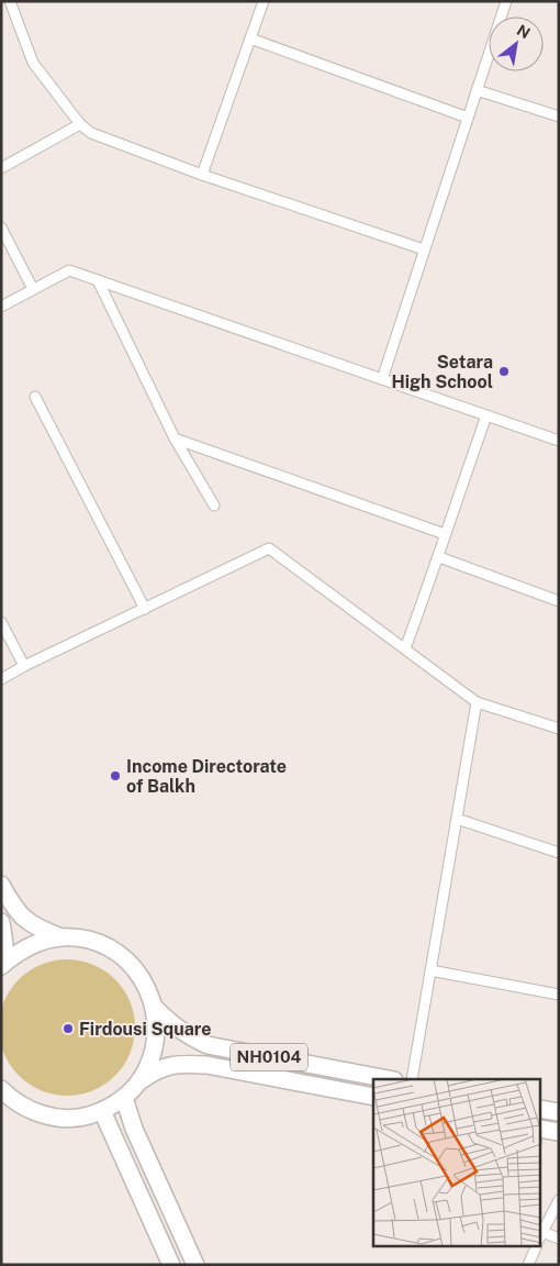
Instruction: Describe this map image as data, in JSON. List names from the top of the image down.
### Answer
{
  "streets": {
    "highway": ["NH0104"]
  },
  "places": ["Setara High School", "Income Directorate of Balkh", "Firdousi Square"],
  "north": "top right"
}
